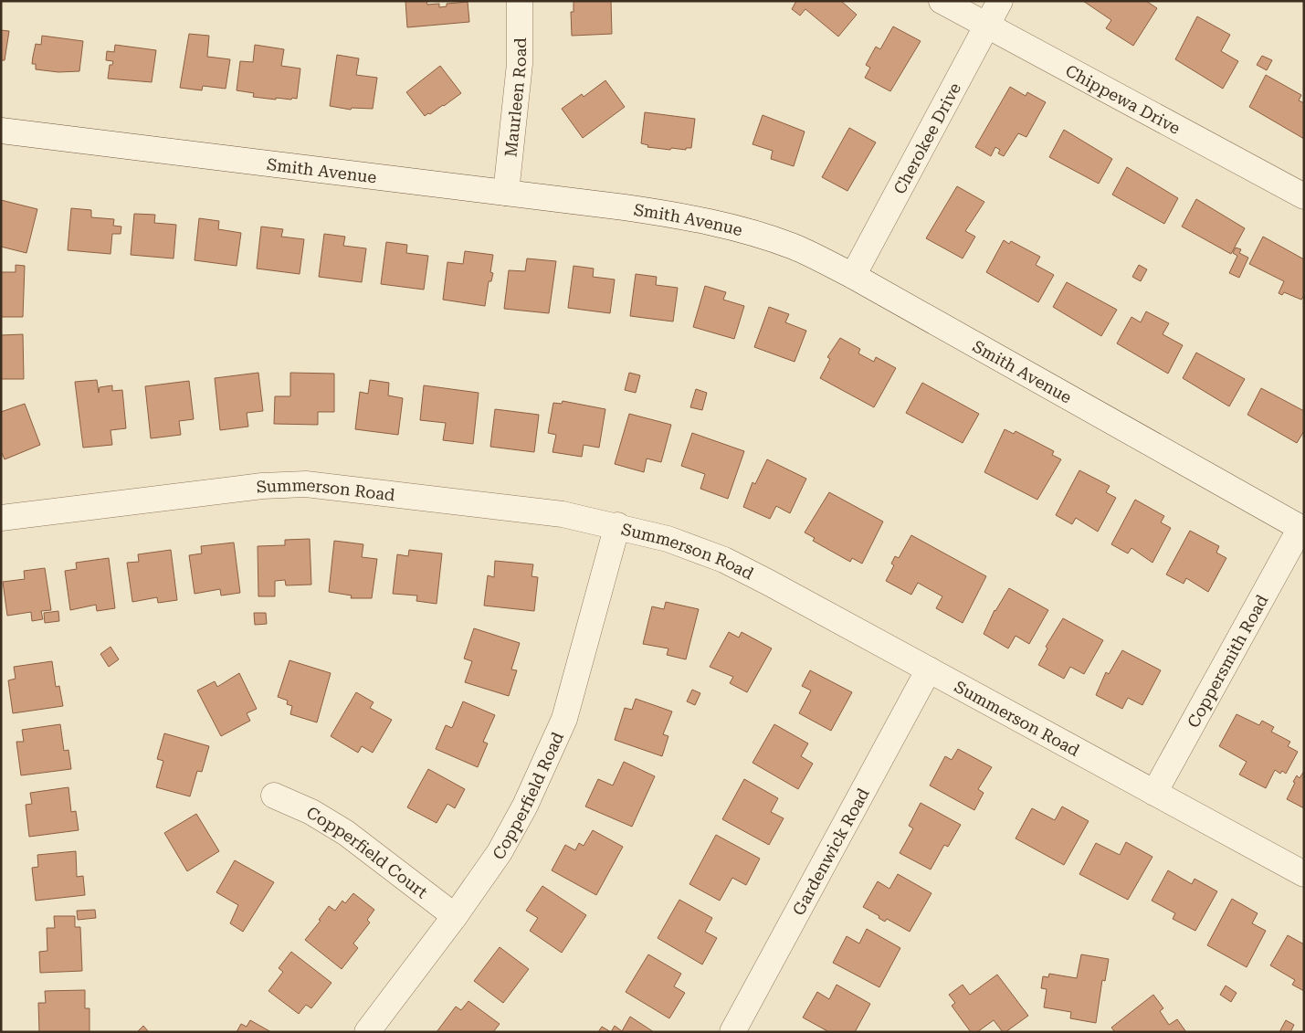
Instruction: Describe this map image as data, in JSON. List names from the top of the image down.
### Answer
{
  "streets": {
    "street": [
      "Maurleen Road",
      "Chippewa Drive",
      "Cherokee Drive",
      "Smith Avenue",
      "Summerson Road",
      "Coppersmith Road",
      "Copperfield Road",
      "Gardenwick Road",
      "Copperfield Court"
    ]
  },
  "crossings": [
    ["Maurleen Road", "Smith Avenue"],
    ["Chippewa Drive", "Cherokee Drive"],
    ["Cherokee Drive", "Smith Avenue"],
    ["Smith Avenue", "Coppersmith Road"],
    ["Summerson Road", "Coppersmith Road"],
    ["Summerson Road", "Copperfield Road"],
    ["Summerson Road", "Gardenwick Road"],
    ["Copperfield Road", "Copperfield Court"]
  ]
}
